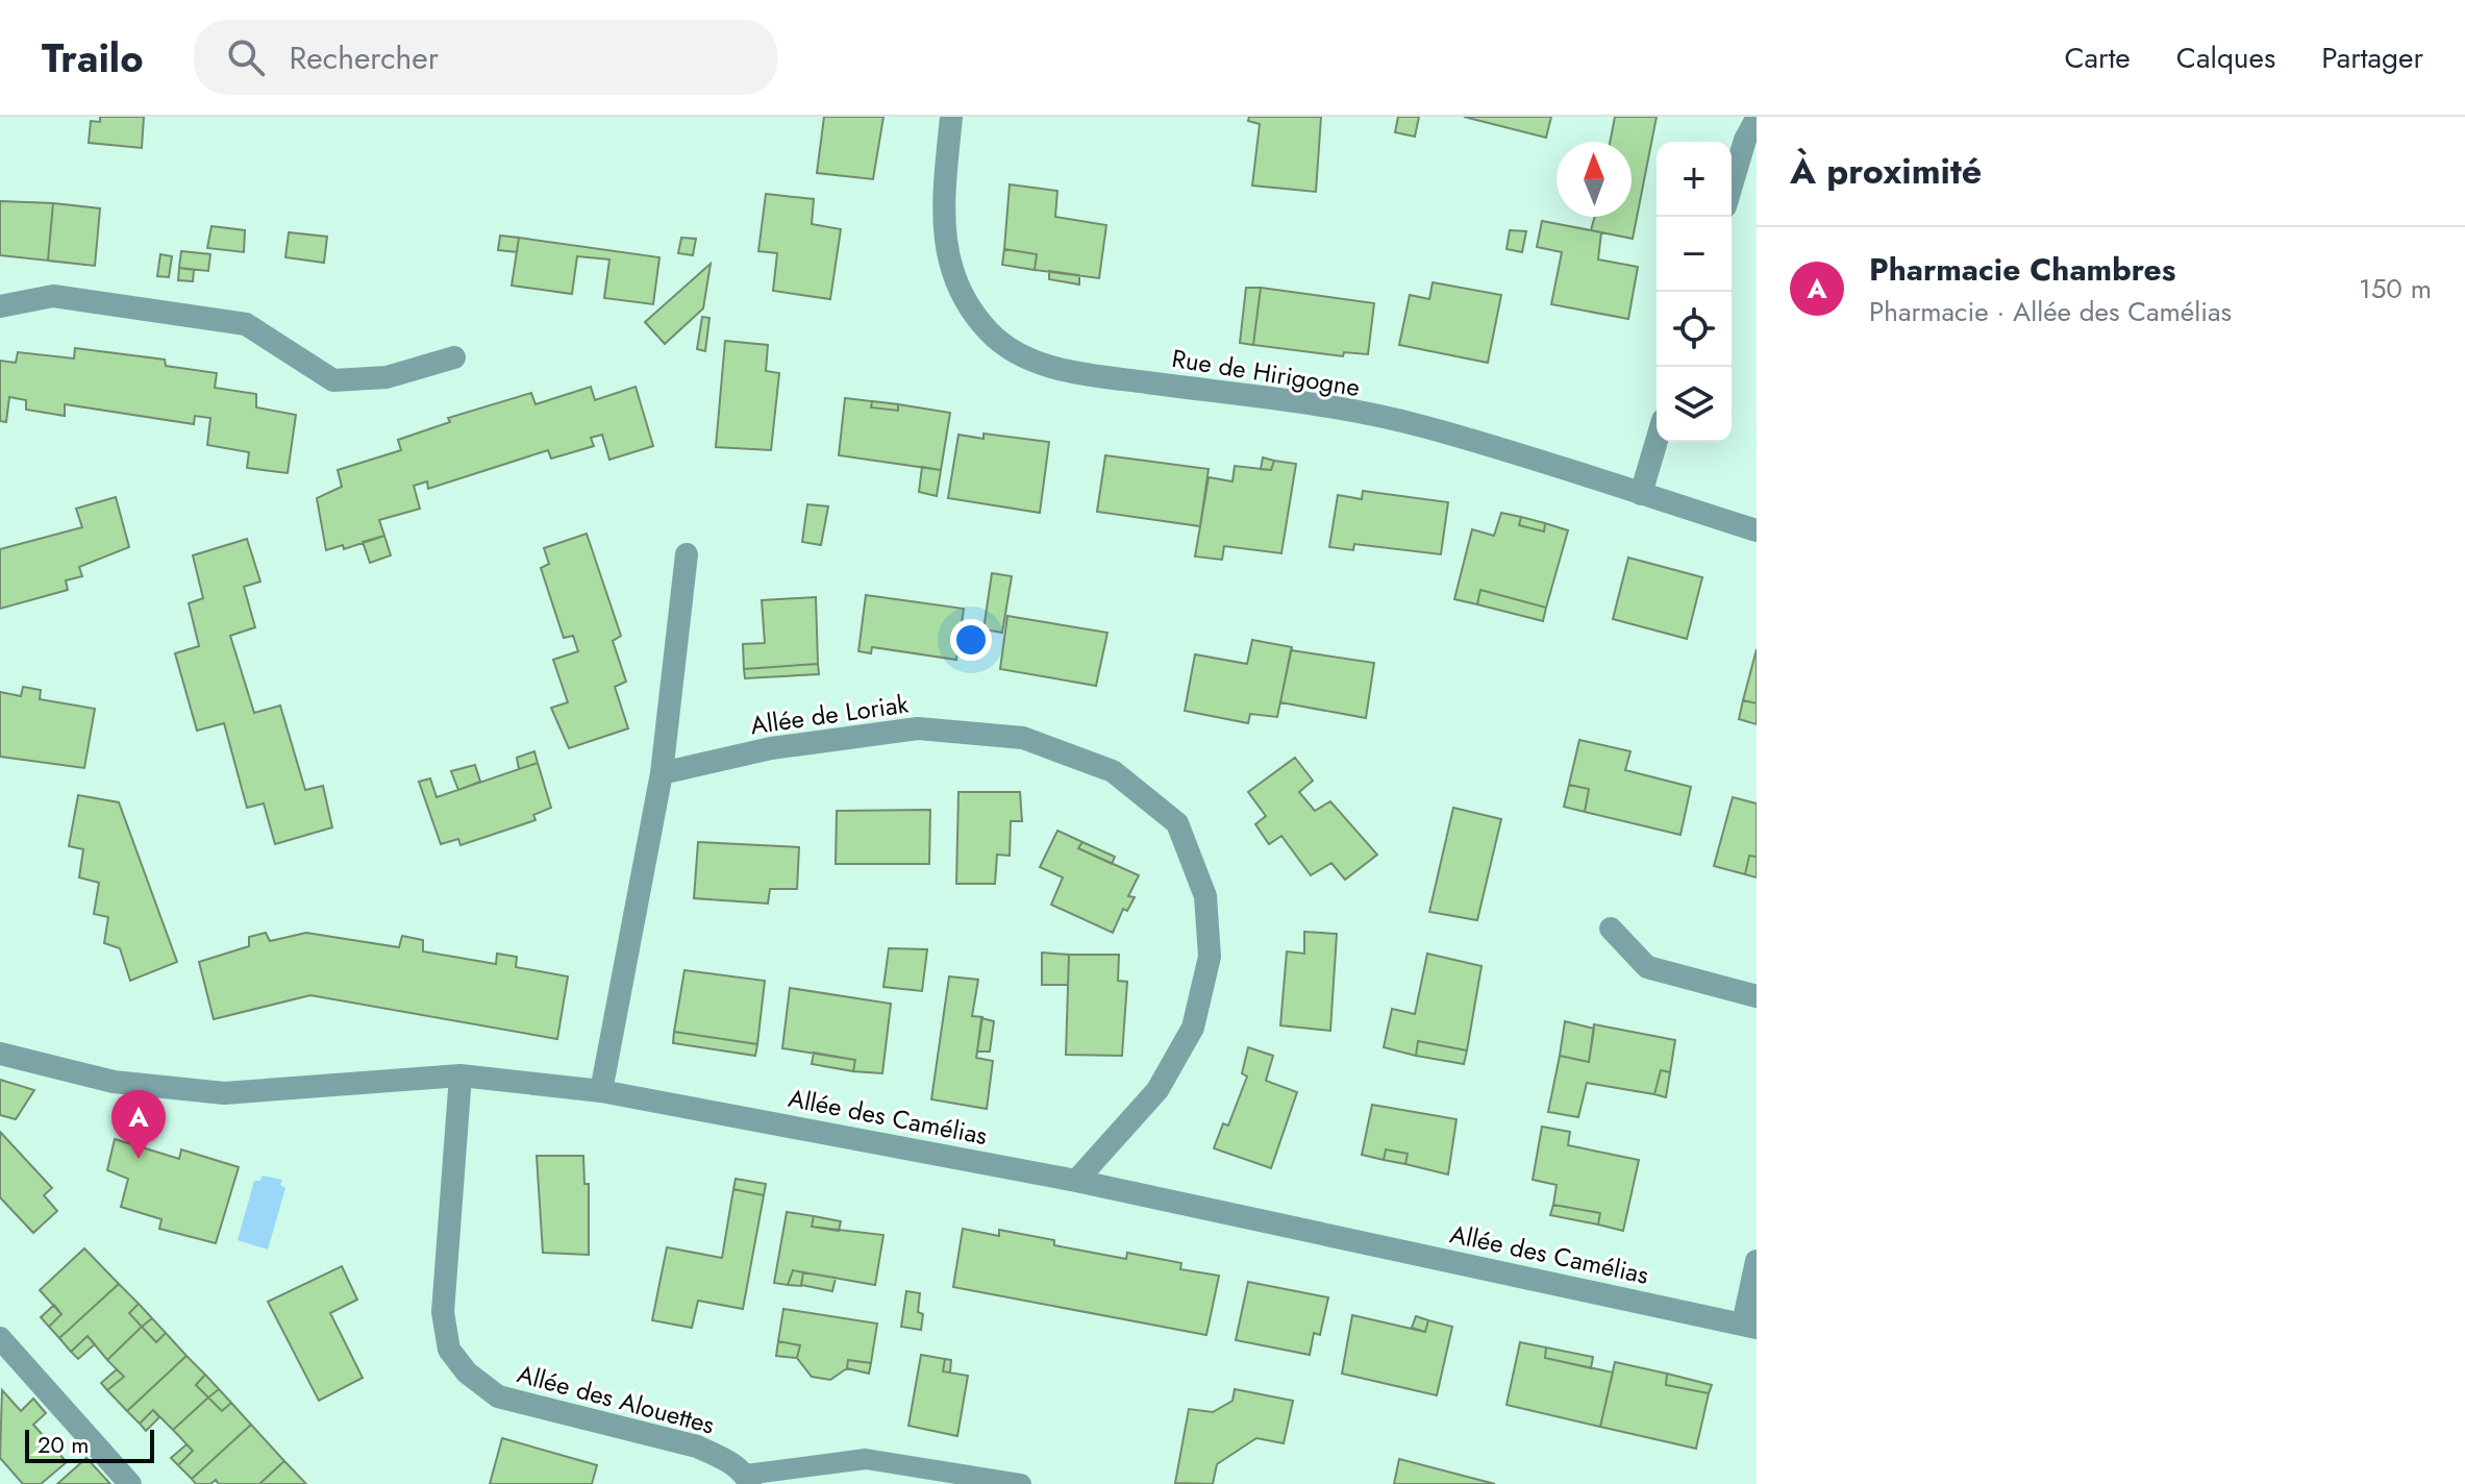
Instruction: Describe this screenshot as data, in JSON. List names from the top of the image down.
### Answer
{
  "streets": {
    "street": [
      "Rue de Hirigogne",
      "Allée de Loriak",
      "Allée des Camélias",
      "Allée des Alouettes"
    ]
  },
  "crossings": [
    ["Allée de Loriak", "Allée des Camélias"],
    ["Allée des Camélias", "Allée des Alouettes"]
  ],
  "scale_bar": "20 m",
  "north": "top",
  "page": {
    "header": "Trailo",
    "search": "Rechercher",
    "nav": ["Carte", "Calques", "Partager"],
    "heading": "À proximité",
    "map_buttons": ["+", "−"],
    "list": [
      {
        "mark": "A",
        "name": "Pharmacie Chambres",
        "note": "Pharmacie · Allée des Camélias",
        "value": "150 m"
      }
    ],
    "pins": "A",
    "scale": "20 m"
  }
}
